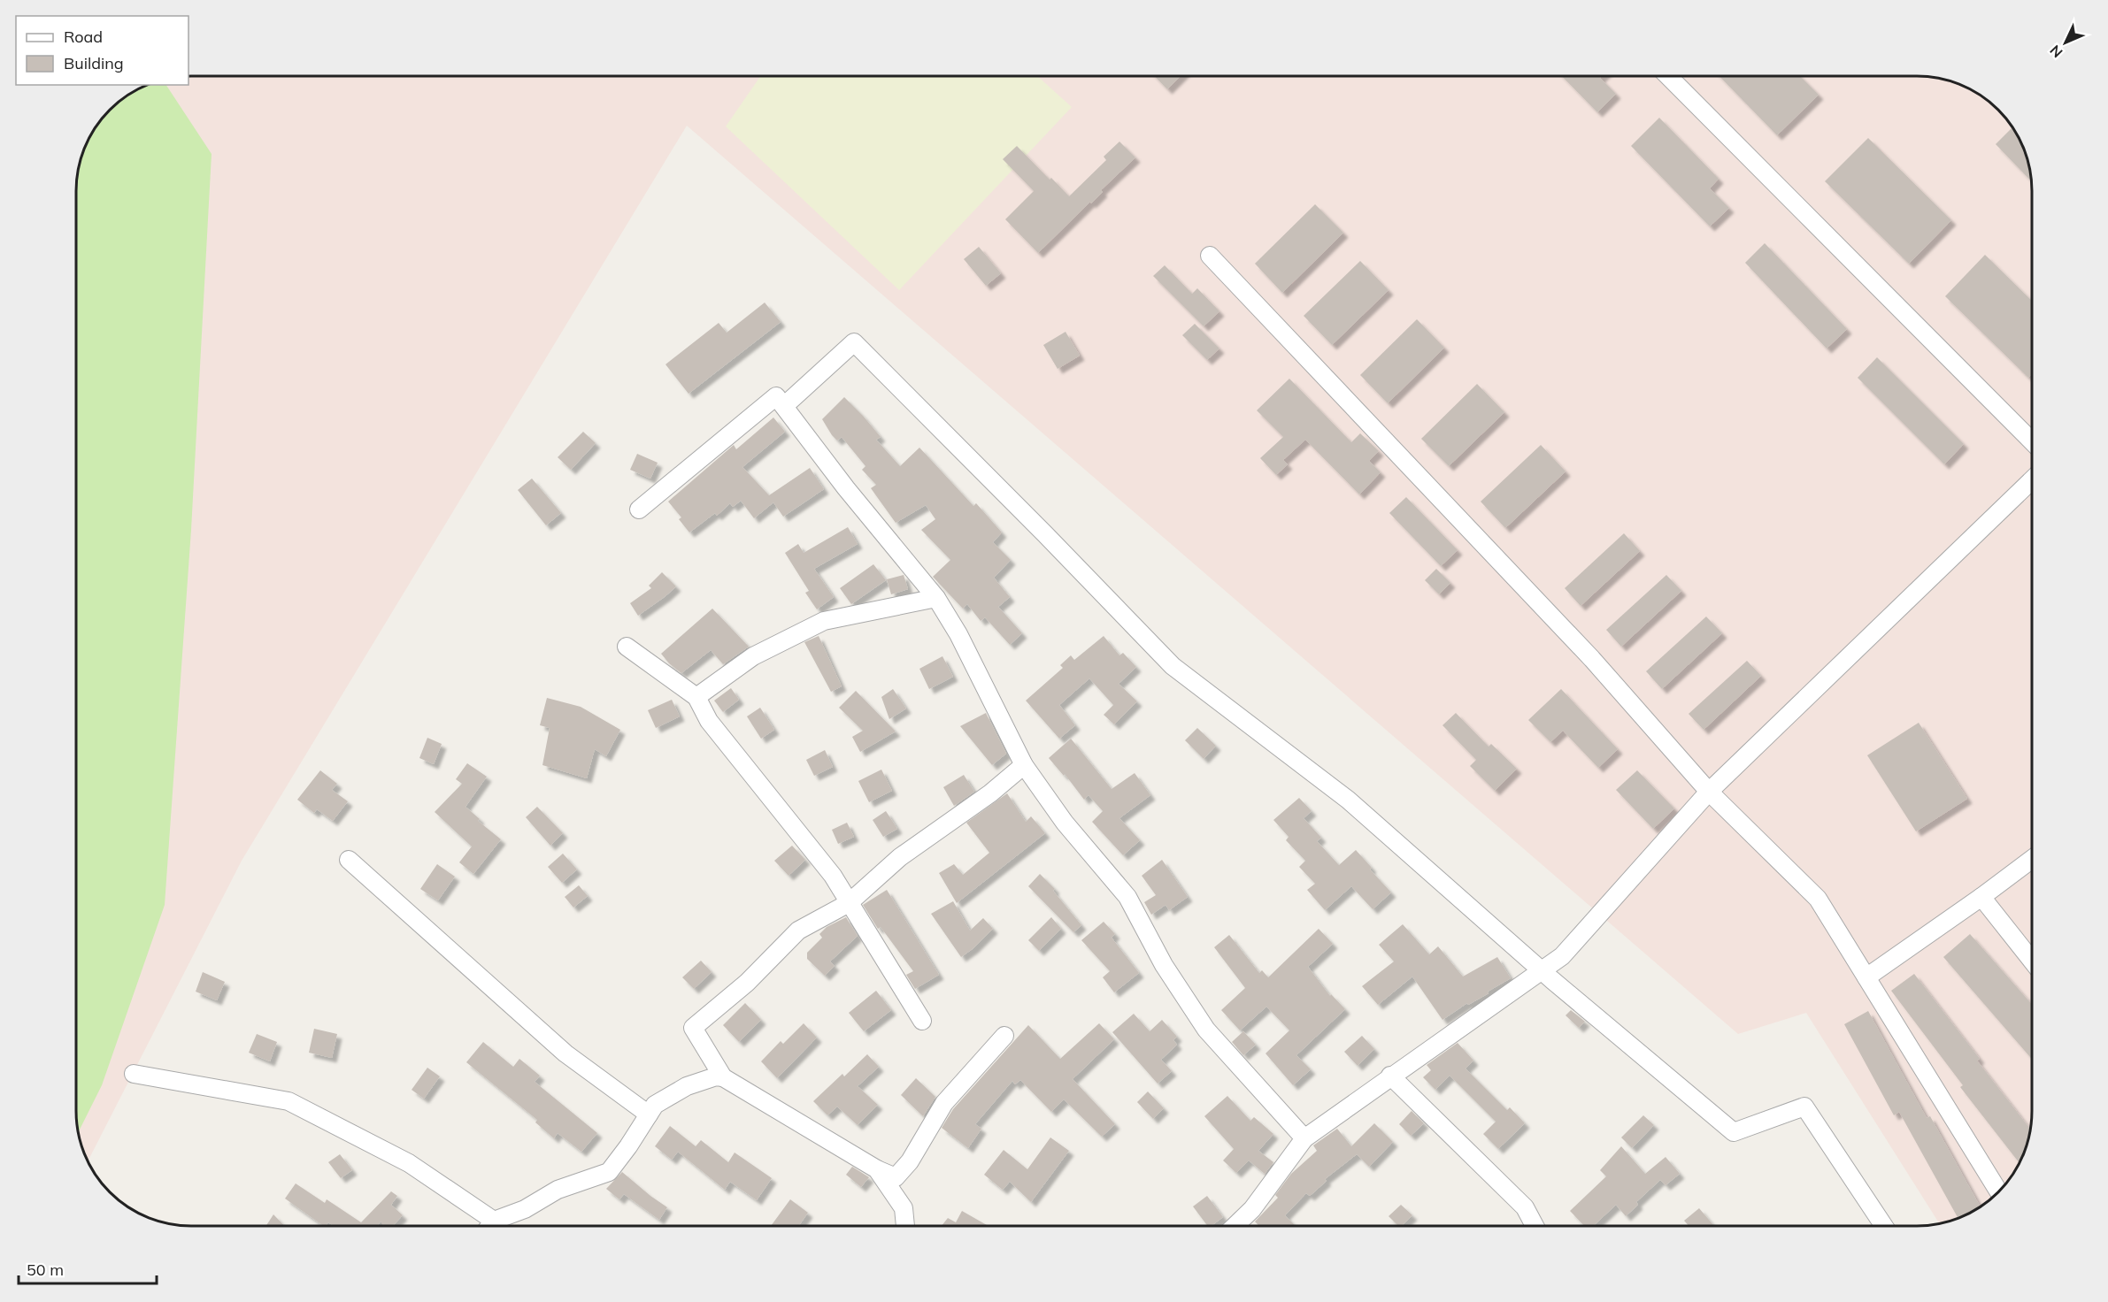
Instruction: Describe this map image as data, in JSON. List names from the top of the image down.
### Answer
{
  "legend": ["Road", "Building"],
  "scale_bar": "50 m",
  "north": "bottom left"
}
